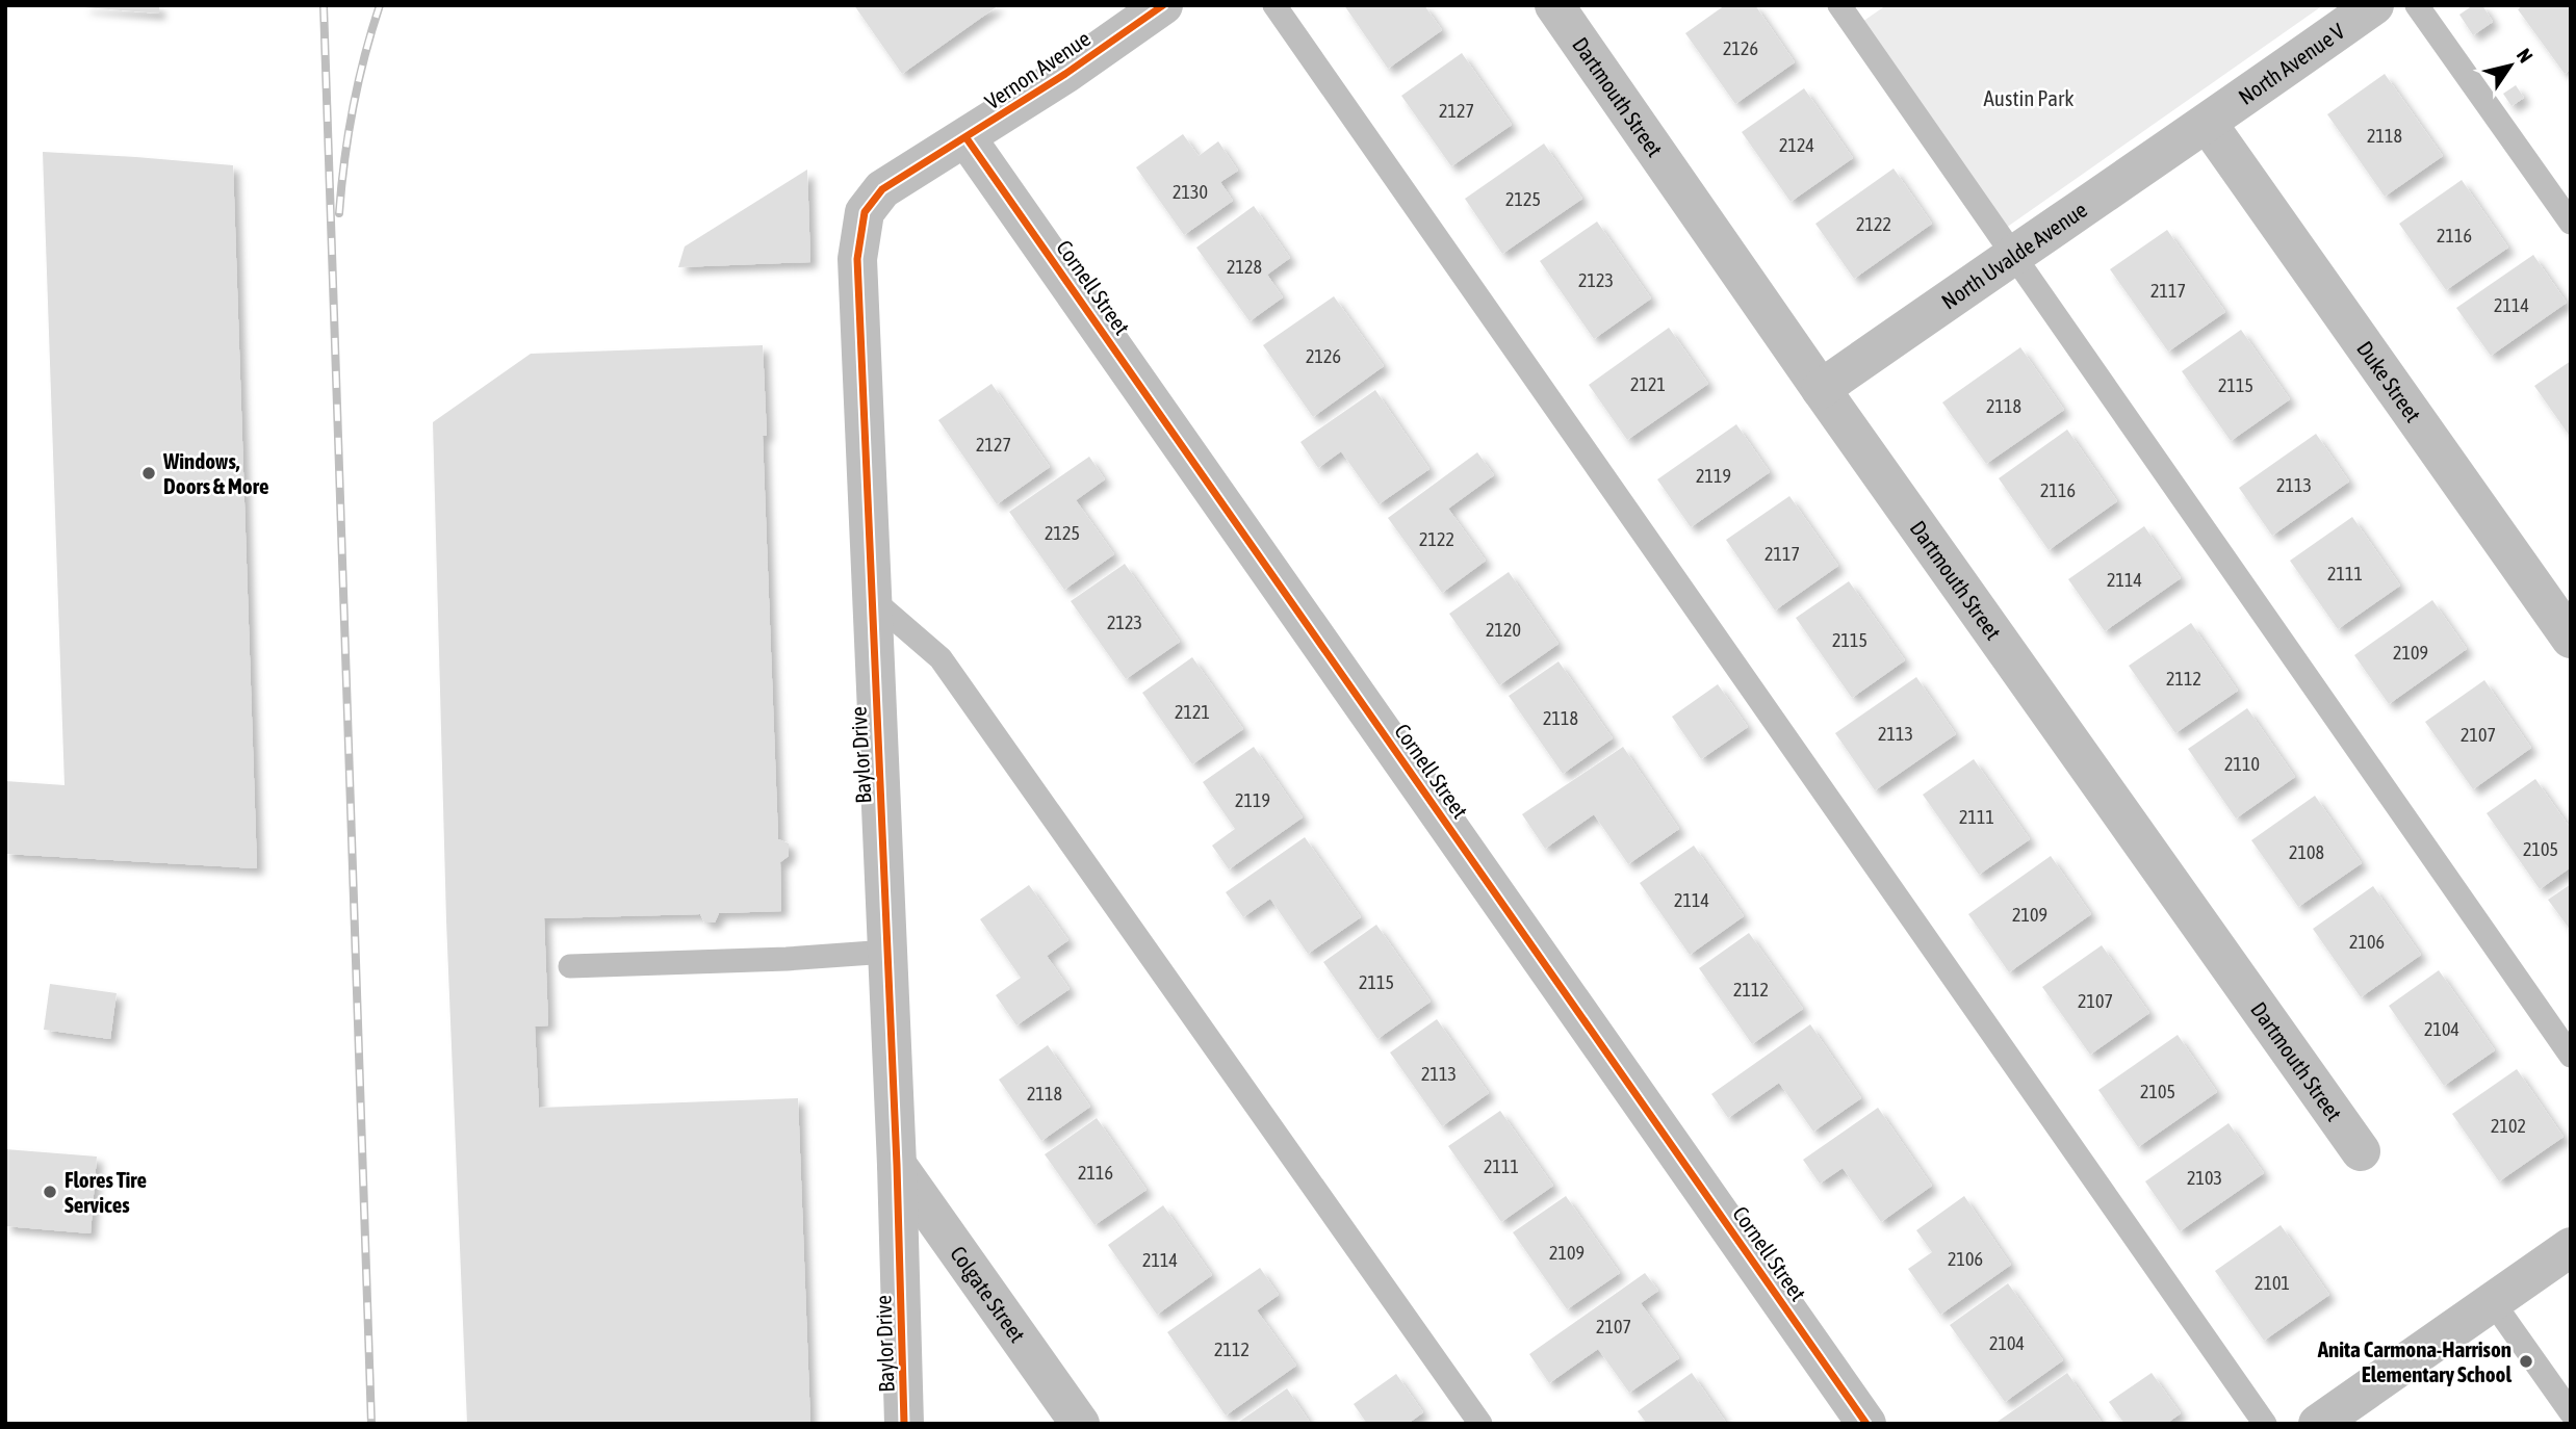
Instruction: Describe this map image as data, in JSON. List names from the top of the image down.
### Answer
{
  "streets": {
    "street": [
      "North Avenue V",
      "Vernon Avenue",
      "Dartmouth Street",
      "North Uvalde Avenue",
      "Cornell Street",
      "Duke Street",
      "Baylor Drive",
      "Colgate Street"
    ]
  },
  "crossings": [
    ["North Avenue V", "North Uvalde Avenue"],
    ["North Avenue V", "Duke Street"],
    ["Vernon Avenue", "Cornell Street"],
    ["Vernon Avenue", "Baylor Drive"],
    ["Dartmouth Street", "North Uvalde Avenue"],
    ["North Uvalde Avenue", "Duke Street"],
    ["Cornell Street", "Baylor Drive"],
    ["Baylor Drive", "Colgate Street"]
  ],
  "parks": ["Austin Park"],
  "places": ["Windows, Doors & More", "Flores Tire Services", "Anita Carmona-Harrison Elementary School"],
  "house_numbers": [
    "2126",
    "2127",
    "2118",
    "2124",
    "2130",
    "2125",
    "2122",
    "2116",
    "2128",
    "2123",
    "2117",
    "2114",
    "2126",
    "2121",
    "2115",
    "2118",
    "2127",
    "2119",
    "2113",
    "2116",
    "2125",
    "2122",
    "2117",
    "2111",
    "2114",
    "2123",
    "2120",
    "2115",
    "2109",
    "2112",
    "2121",
    "2118",
    "2113",
    "2107",
    "2110",
    "2119",
    "2111",
    "2105",
    "2108",
    "2114",
    "2109",
    "2106",
    "2115",
    "2112",
    "2107",
    "2104",
    "2113",
    "2105",
    "2118",
    "2102",
    "2111",
    "2116",
    "2103",
    "2109",
    "2106",
    "2114",
    "2101",
    "2107",
    "2104",
    "2112"
  ],
  "north": "top right"
}
